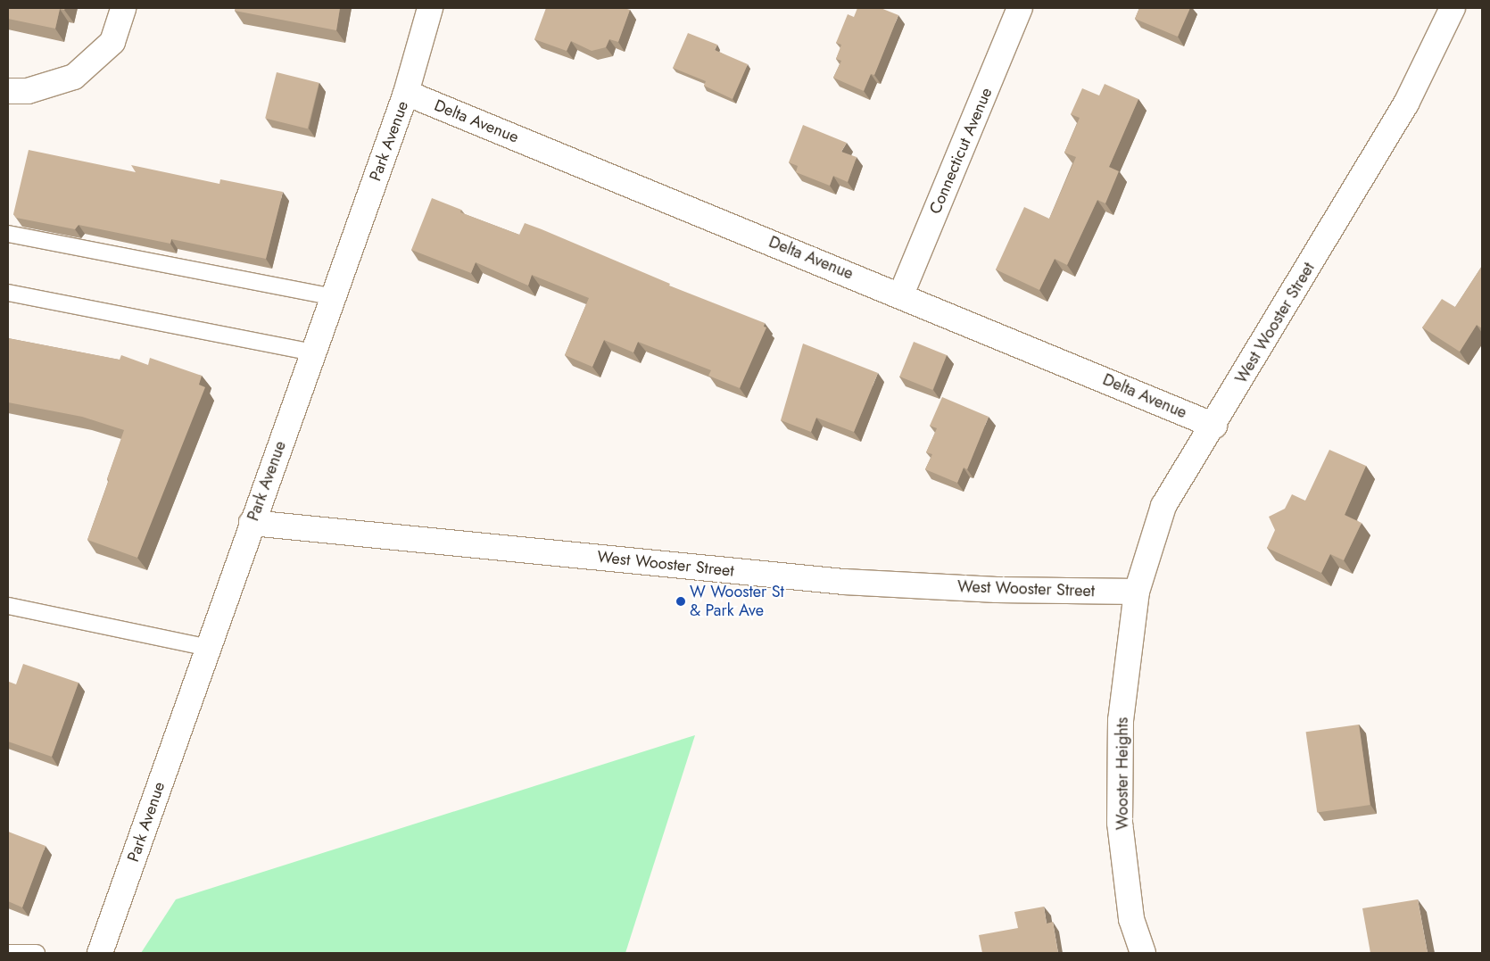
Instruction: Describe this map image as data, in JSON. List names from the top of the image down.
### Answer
{
  "streets": {
    "main road": [
      "Delta Avenue",
      "Park Avenue",
      "Connecticut Avenue",
      "West Wooster Street",
      "Wooster Heights"
    ]
  },
  "crossings": [
    ["Delta Avenue", "Park Avenue"],
    ["Delta Avenue", "Connecticut Avenue"],
    ["Delta Avenue", "West Wooster Street"],
    ["Park Avenue", "West Wooster Street"],
    ["West Wooster Street", "Wooster Heights"]
  ],
  "places": ["W Wooster St & Park Ave"]
}
